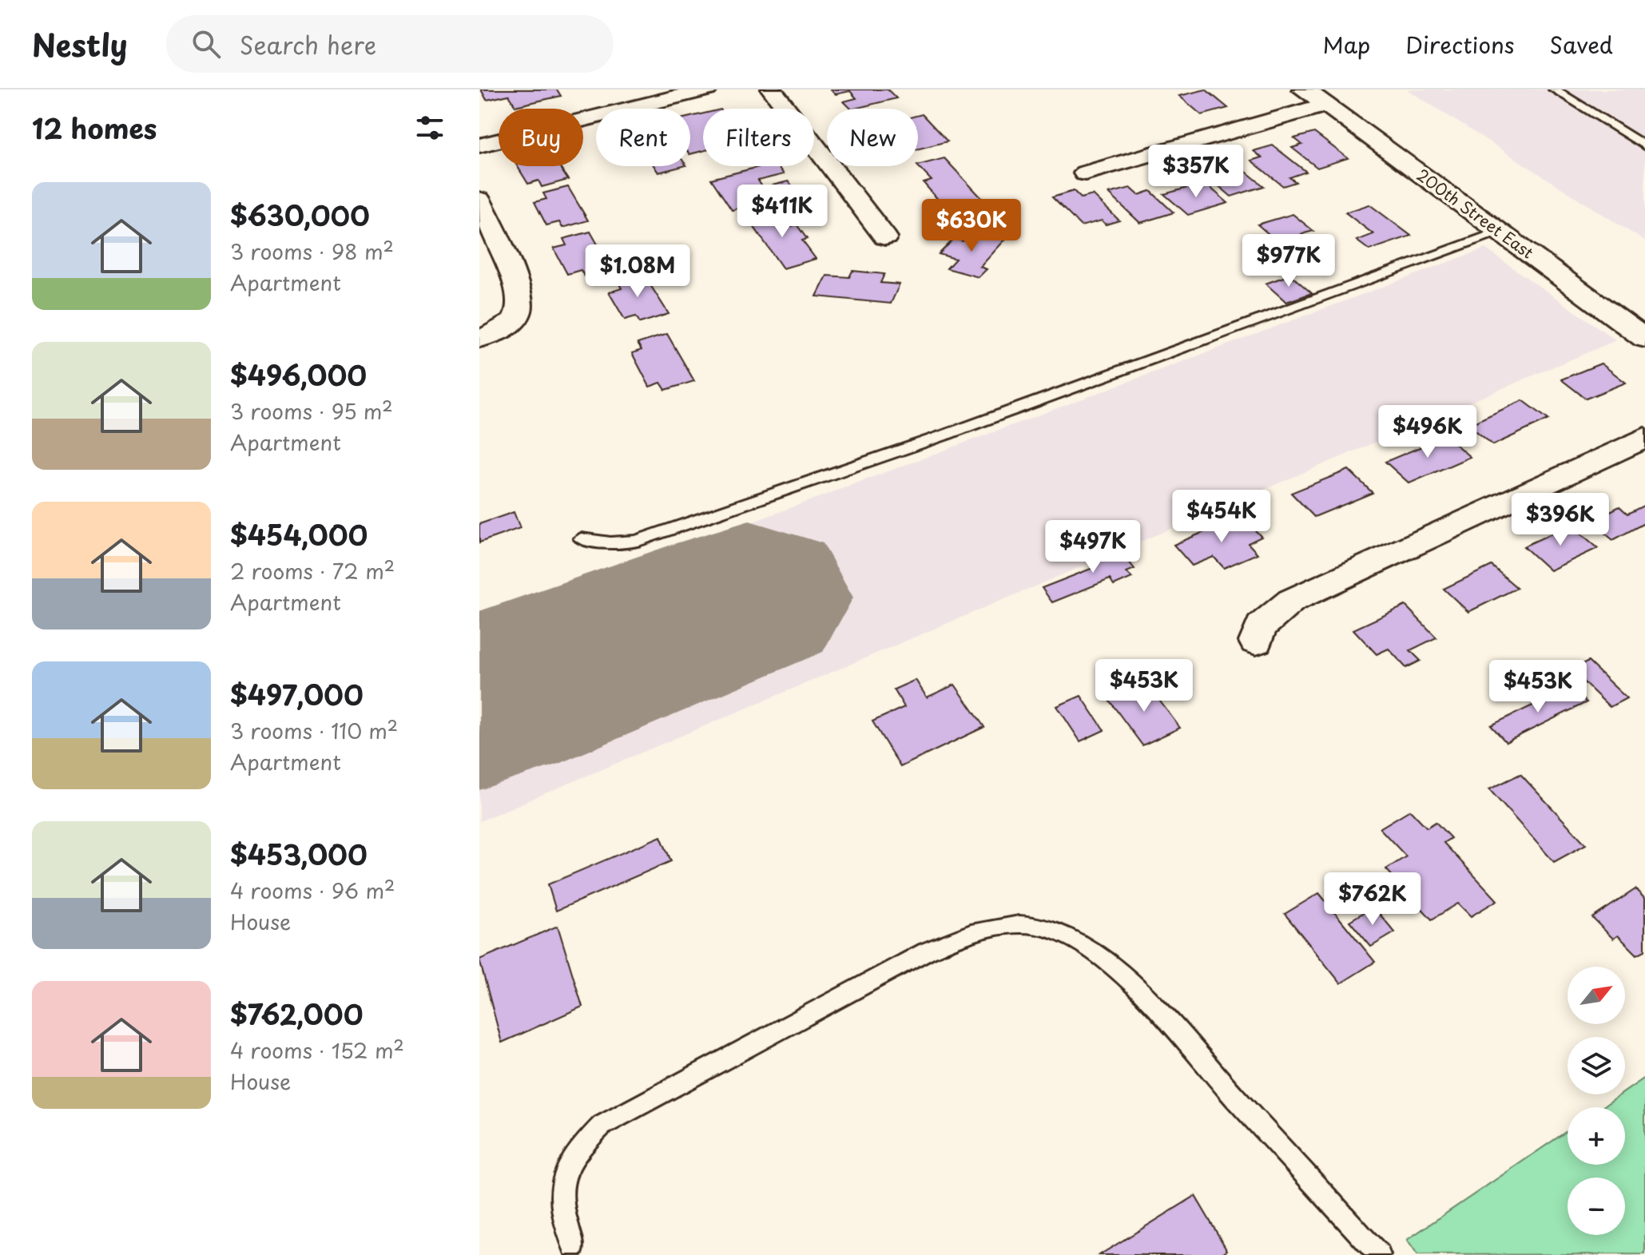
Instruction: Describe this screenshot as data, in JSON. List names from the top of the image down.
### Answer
{
  "streets": {
    "street": ["200th Street East"]
  },
  "north": "top right",
  "page": {
    "header": "Nestly",
    "search": "Search here",
    "nav": ["Map", "Directions", "Saved"],
    "heading": "12 homes",
    "chip": [
      "Buy",
      "Rent",
      "Filters",
      "New"
    ],
    "price": [
      "$357K",
      "$411K",
      "$630K",
      "$977K",
      "$1.08M",
      "$496K",
      "$454K",
      "$396K",
      "$497K",
      "$453K",
      "$453K",
      "$762K"
    ],
    "list": [
      {
        "name": "$630,000",
        "note": "3 rooms · 98 m² · Apartment"
      },
      {
        "name": "$496,000",
        "note": "3 rooms · 95 m² · Apartment"
      },
      {
        "name": "$454,000",
        "note": "2 rooms · 72 m² · Apartment"
      },
      {
        "name": "$497,000",
        "note": "3 rooms · 110 m² · Apartment"
      },
      {
        "name": "$453,000",
        "note": "4 rooms · 96 m² · House"
      },
      {
        "name": "$762,000",
        "note": "4 rooms · 152 m² · House"
      }
    ],
    "map_buttons": ["+", "−"]
  }
}
